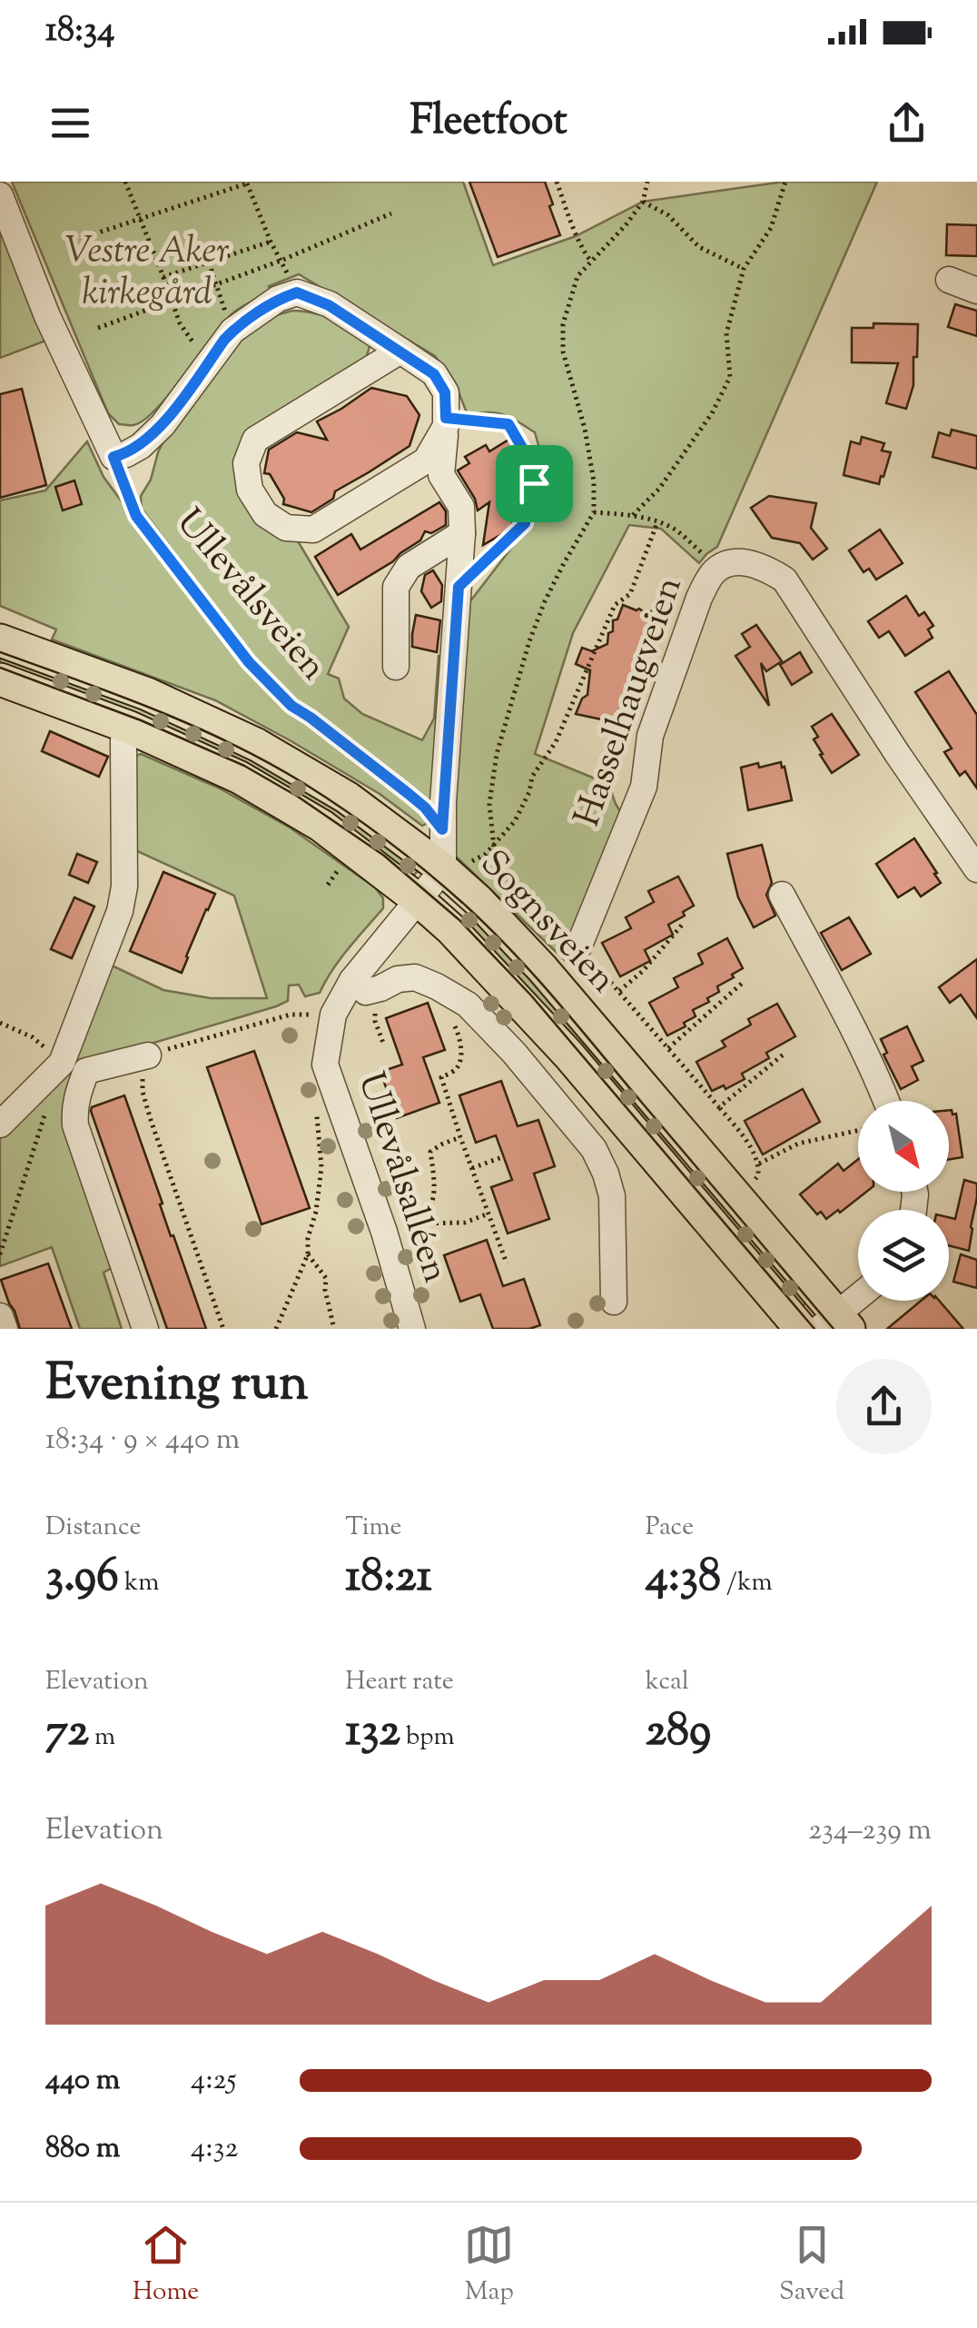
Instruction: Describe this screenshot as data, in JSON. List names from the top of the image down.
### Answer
{
  "streets": {
    "main road": ["Sognsveien"],
    "street": ["Ullevålsveien", "Hasselhaugveien", "Ullevålsalléen"]
  },
  "crossings": [
    ["Sognsveien", "Ullevålsalléen"]
  ],
  "parks": ["Vestre Aker kirkegård"],
  "north": "bottom right",
  "page": {
    "status": "18:34",
    "header": "Fleetfoot",
    "heading": ["Evening run", "18:34 · 9 × 440 m"],
    "stats": [
      ["Distance", "3.96 km"],
      ["Time", "18:21"],
      ["Pace", "4:38 /km"],
      ["Elevation", "72 m"],
      ["Heart rate", "132 bpm"],
      ["kcal", "289"]
    ],
    "chart": ["Elevation", "234–239 m"],
    "list": [
      {
        "name": "440 m",
        "note": "4:25"
      },
      {
        "name": "880 m",
        "note": "4:32"
      }
    ],
    "tabs": ["Home", "Map", "Saved"]
  }
}
